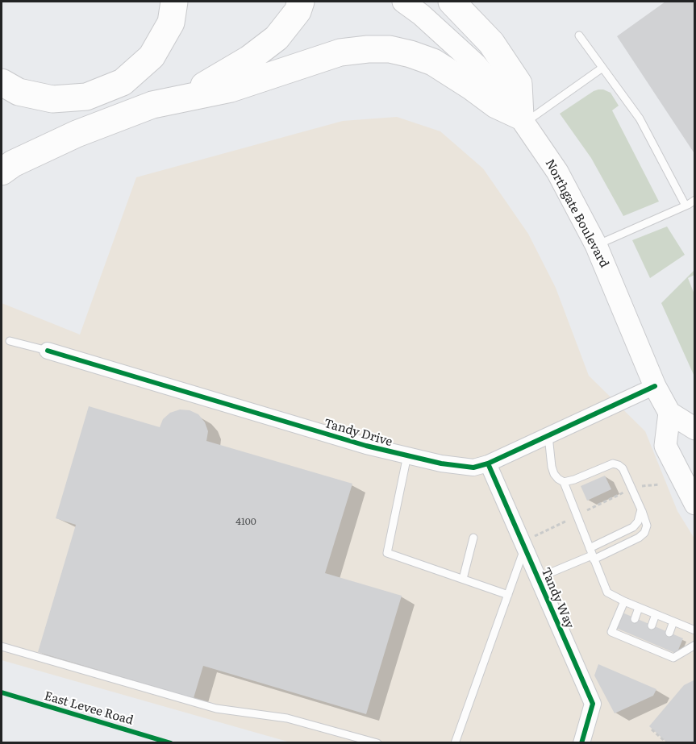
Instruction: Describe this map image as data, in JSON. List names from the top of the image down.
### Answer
{
  "streets": {
    "main road": ["Northgate Boulevard"],
    "street": ["Tandy Drive", "Tandy Way"],
    "cycle path": ["East Levee Road"]
  },
  "crossings": [
    ["Northgate Boulevard", "Tandy Drive"],
    ["Tandy Drive", "Tandy Way"]
  ],
  "house_numbers": ["4100"]
}
